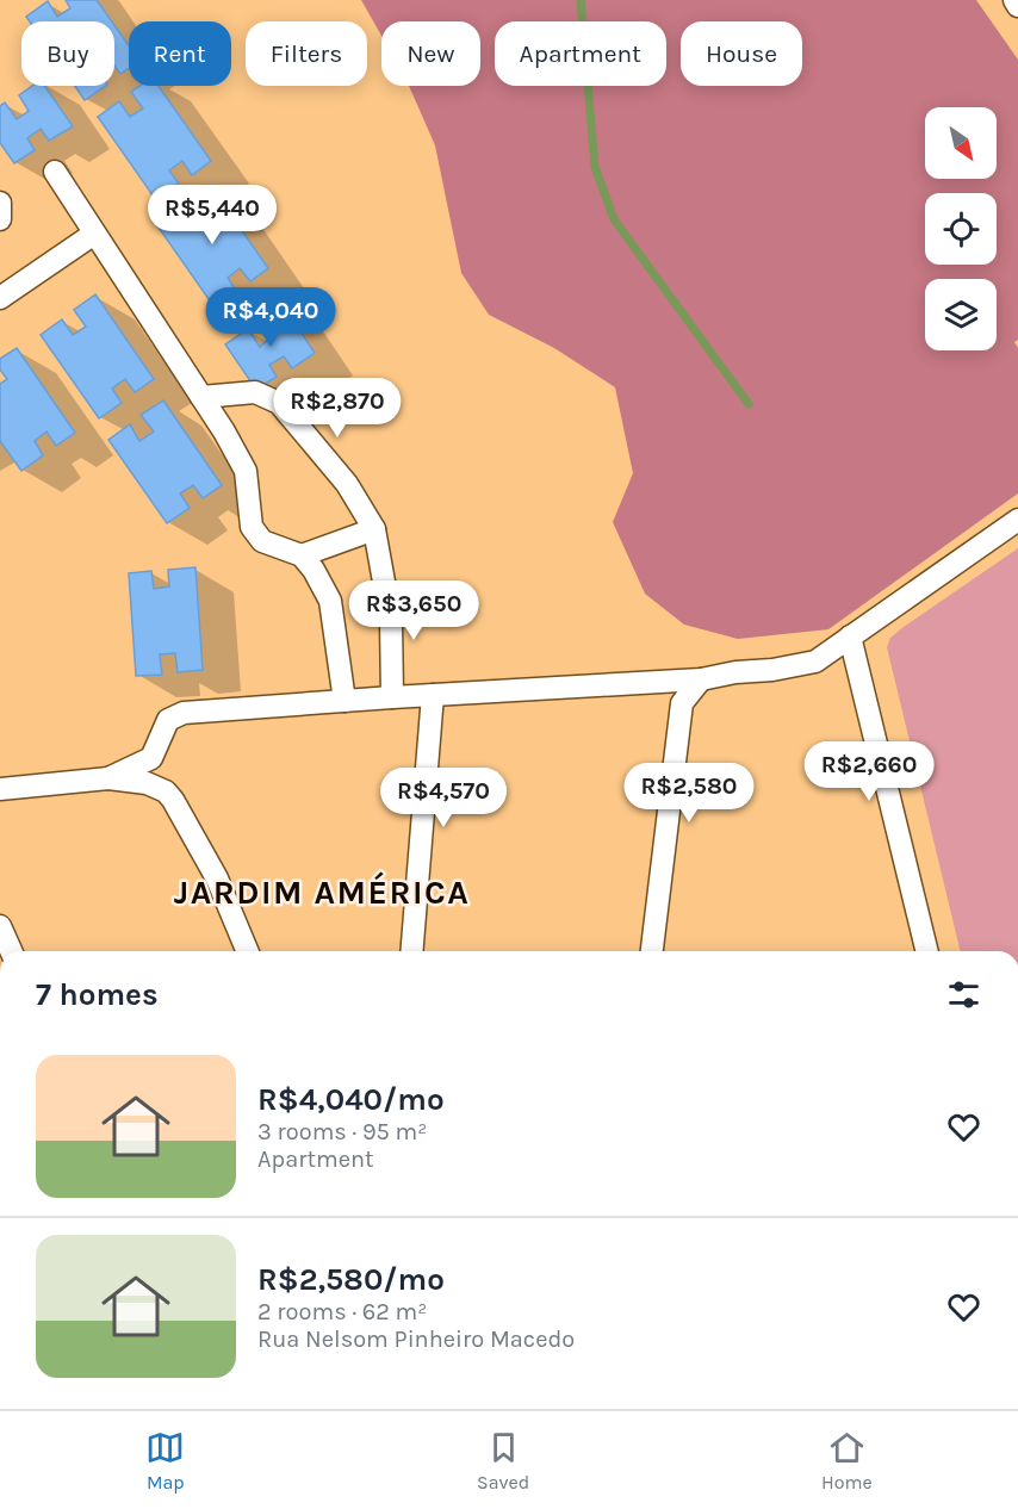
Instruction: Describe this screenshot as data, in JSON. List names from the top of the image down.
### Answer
{
  "districts": ["JARDIM AMÉRICA"],
  "north": "bottom right",
  "page": {
    "chip": [
      "Buy",
      "Rent",
      "Filters",
      "New",
      "Apartment",
      "House"
    ],
    "price": [
      "R$5,440",
      "R$4,040",
      "R$2,870",
      "R$3,650",
      "R$2,660",
      "R$2,580",
      "R$4,570"
    ],
    "heading": "7 homes",
    "list": [
      {
        "name": "R$4,040/mo",
        "note": "3 rooms · 95 m² · Apartment"
      },
      {
        "name": "R$2,580/mo",
        "note": "2 rooms · 62 m² · Rua Nelsom Pinheiro Macedo"
      }
    ],
    "tabs": ["Map", "Saved", "Home"]
  }
}
